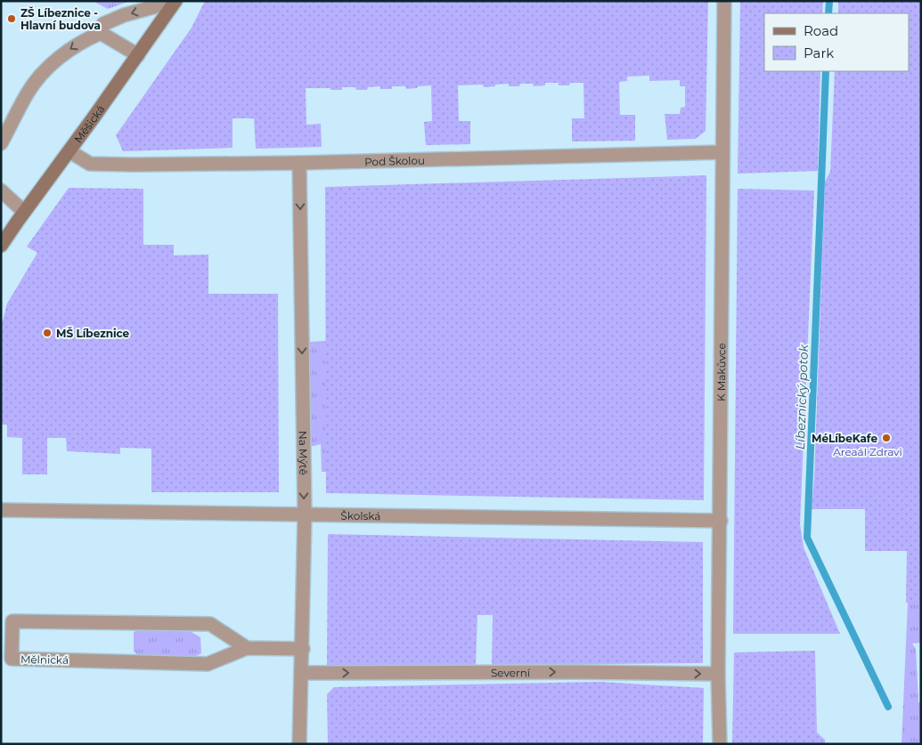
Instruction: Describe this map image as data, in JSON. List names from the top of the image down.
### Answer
{
  "streets": {
    "street": [
      "Měšická",
      "Pod Školou",
      "K Makůvce",
      "Na Mýtě",
      "Školská",
      "Mělnická",
      "Severní"
    ]
  },
  "crossings": [
    ["Měšická", "Pod Školou"],
    ["Pod Školou", "K Makůvce"],
    ["Pod Školou", "Na Mýtě"],
    ["K Makůvce", "Školská"],
    ["K Makůvce", "Severní"],
    ["Na Mýtě", "Školská"],
    ["Na Mýtě", "Mělnická"],
    ["Na Mýtě", "Severní"]
  ],
  "one_way": ["Na Mýtě", "Severní"],
  "water": ["Líbeznický potok"],
  "parks": ["Areaál Zdravi"],
  "places": ["ZŠ Líbeznice - Hlavní budova", "MŠ Líbeznice", "MéLíbeKafe"],
  "legend": ["Road", "Park"]
}
